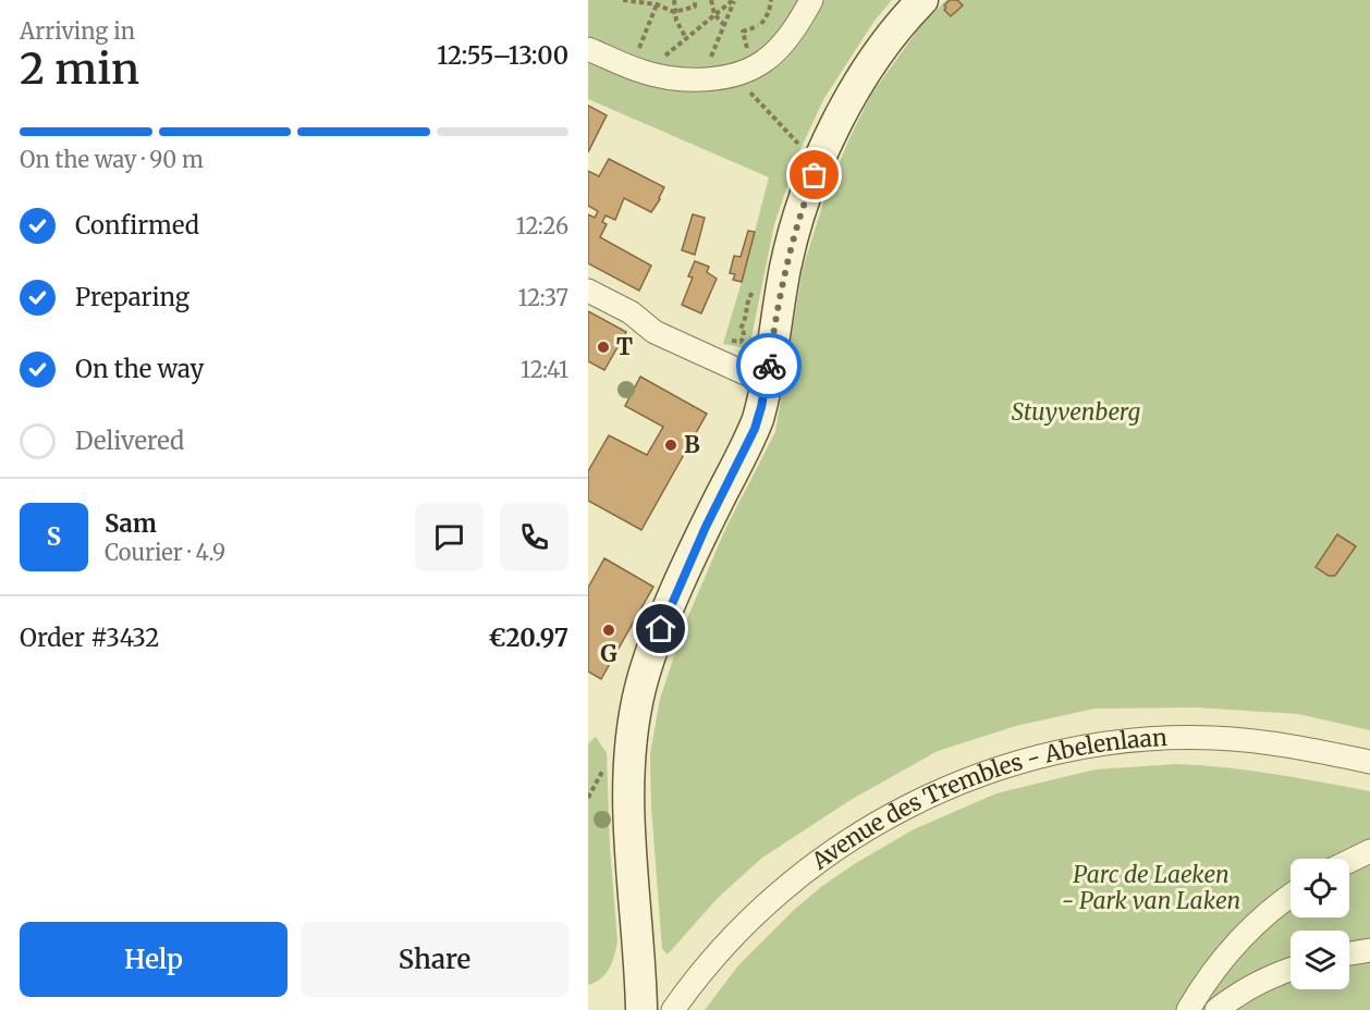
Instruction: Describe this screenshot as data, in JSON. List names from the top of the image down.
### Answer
{
  "streets": {
    "street": ["Avenue des Trembles - Abelenlaan"]
  },
  "parks": ["Stuyvenberg", "Parc de Laeken - Park van Laken"],
  "places": ["T", "B", "G"],
  "page": {
    "heading": ["2 min", "Arriving in", "12:55–13:00"],
    "panel": [
      "Sam",
      "Courier · 4.9",
      "Order #3432",
      "€20.97"
    ],
    "bar": "On the way · 90 m",
    "list": [
      ["Confirmed", "12:26"],
      ["Preparing", "12:37"],
      ["On the way", "12:41"],
      "Delivered"
    ],
    "round": "S",
    "buttons": ["Help", "Share"]
  }
}
